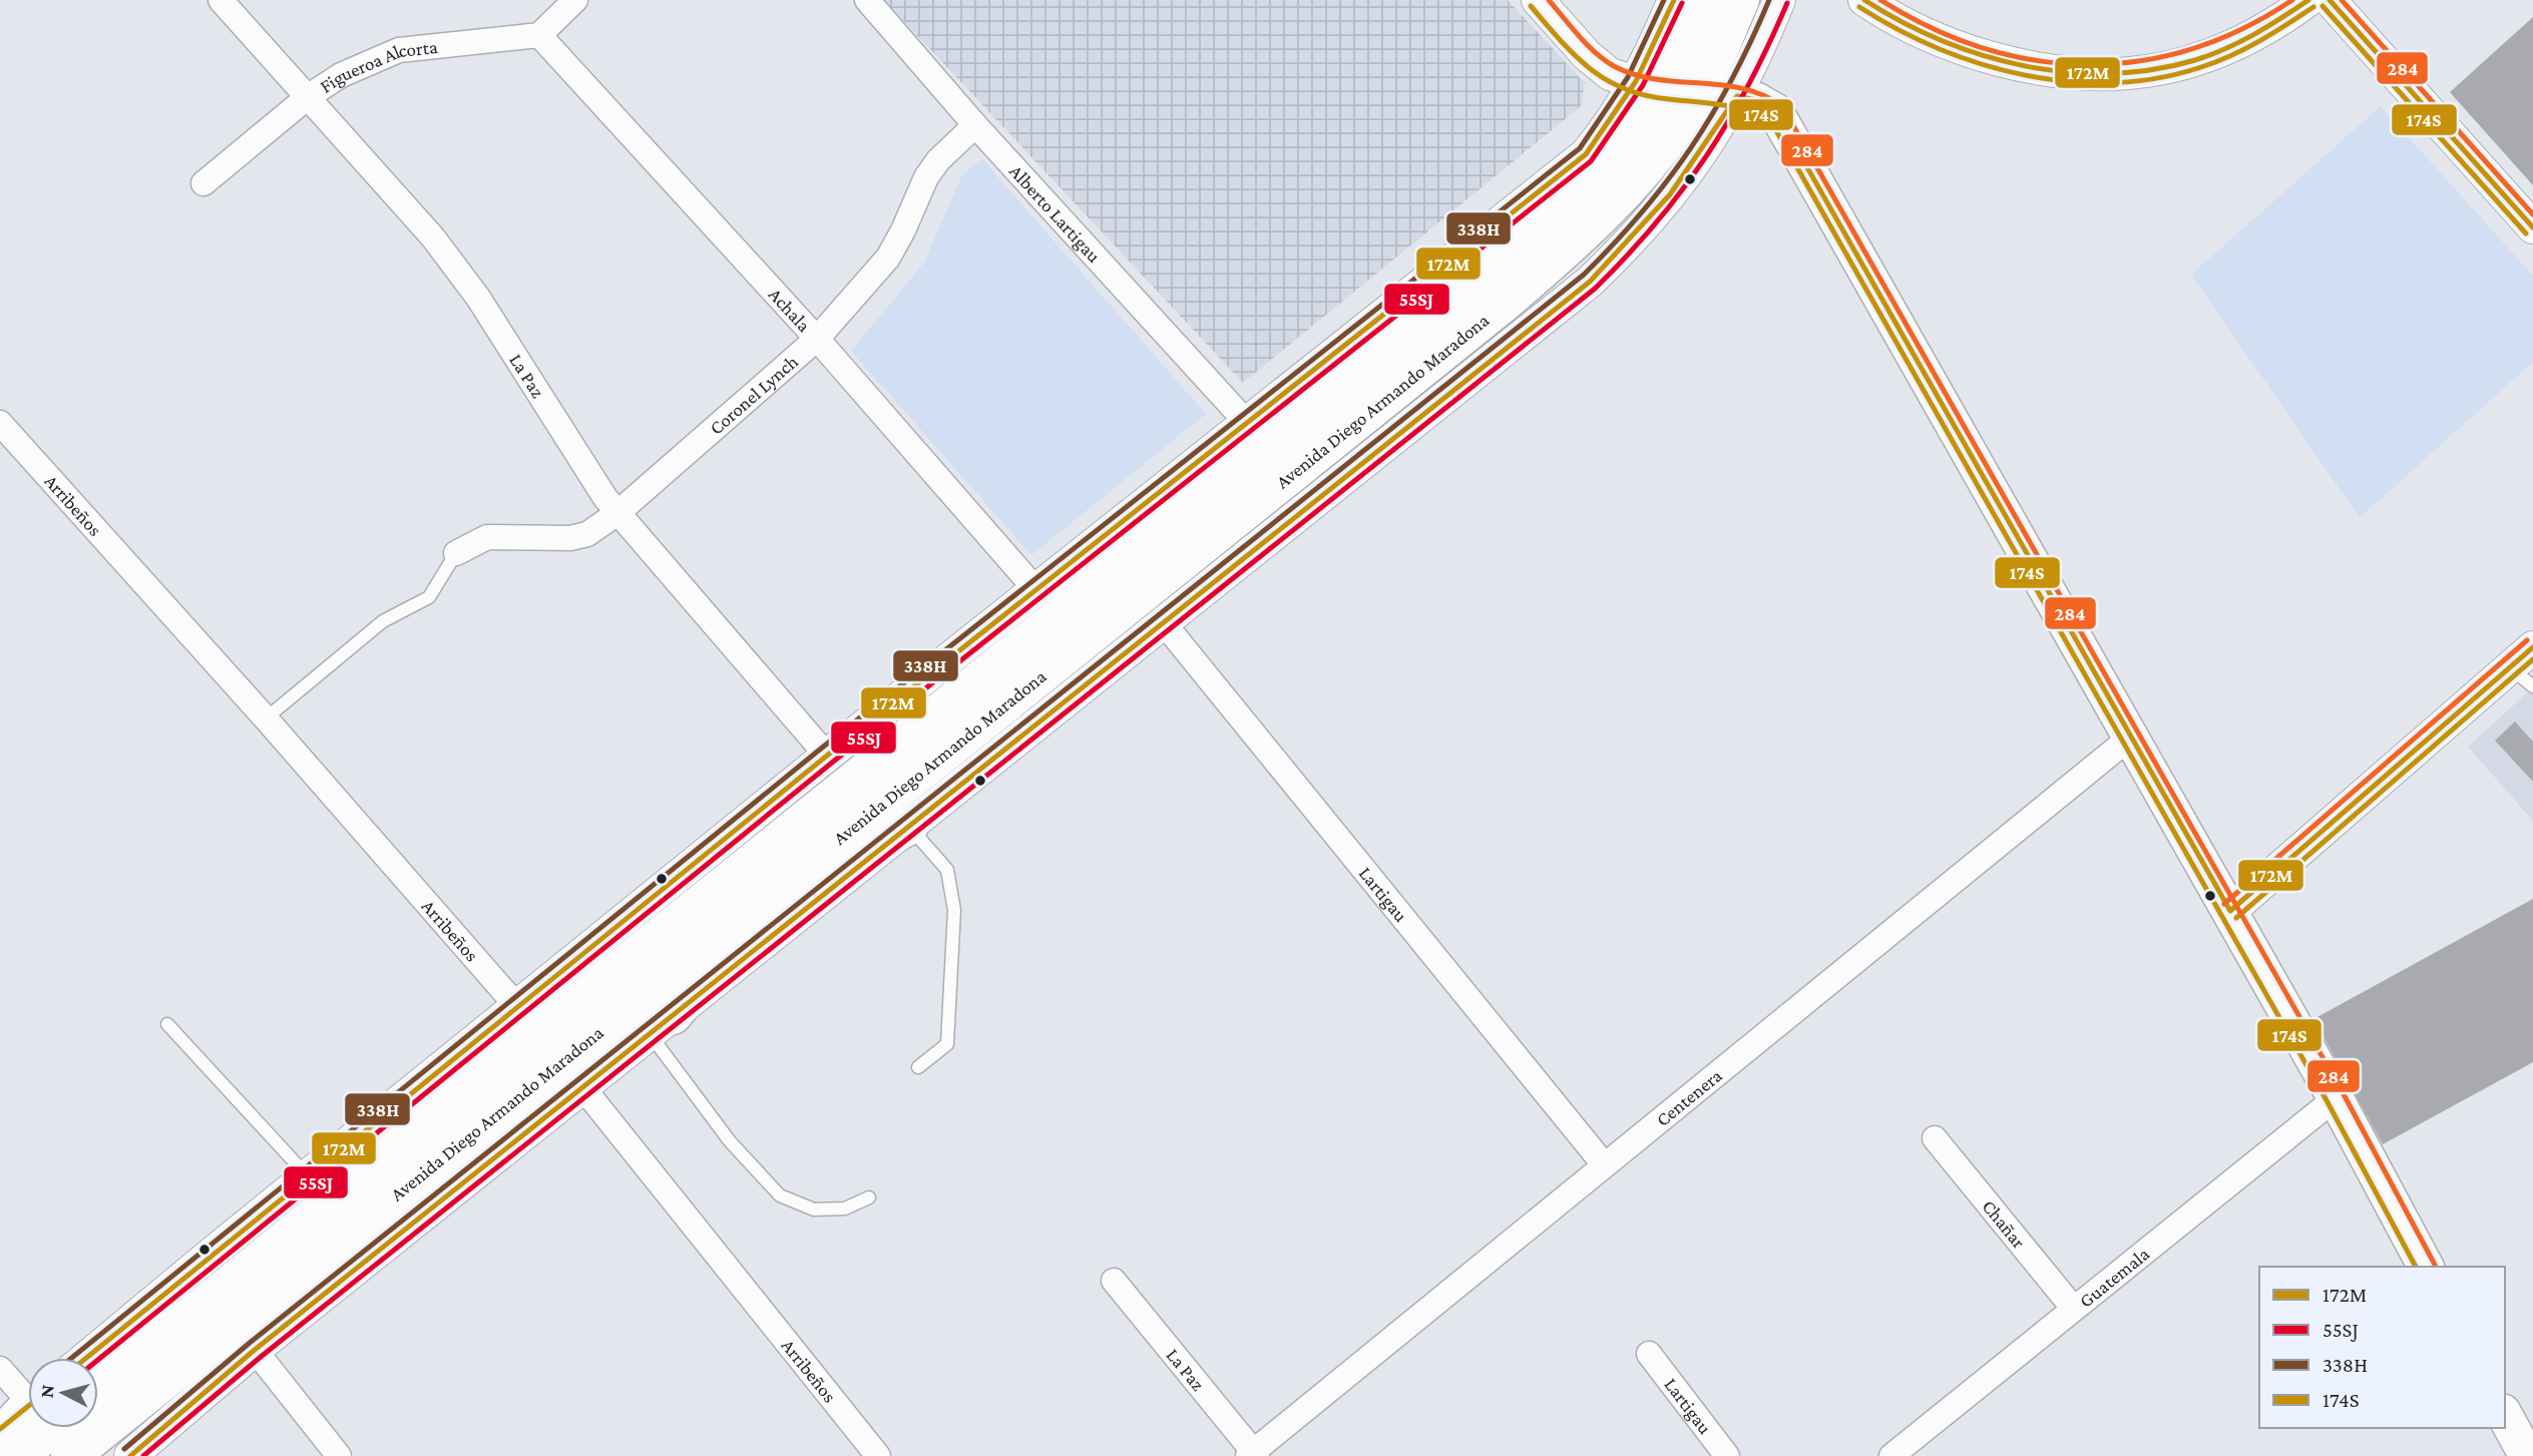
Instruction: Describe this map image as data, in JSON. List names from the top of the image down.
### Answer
{
  "streets": {
    "main road": ["Avenida Diego Armando Maradona"],
    "street": [
      "Figueroa Alcorta",
      "Alberto Lartigau",
      "Achala",
      "La Paz",
      "Coronel Lynch",
      "Arribeños",
      "Lartigau",
      "Centenera",
      "Chañar",
      "Guatemala"
    ]
  },
  "crossings": [
    ["Figueroa Alcorta", "Achala"],
    ["Figueroa Alcorta", "La Paz"],
    ["Alberto Lartigau", "Coronel Lynch"],
    ["Alberto Lartigau", "Avenida Diego Armando Maradona"],
    ["Achala", "Coronel Lynch"],
    ["Achala", "Avenida Diego Armando Maradona"],
    ["La Paz", "Coronel Lynch"],
    ["La Paz", "Avenida Diego Armando Maradona"],
    ["La Paz", "Centenera"],
    ["Avenida Diego Armando Maradona", "Arribeños"],
    ["Avenida Diego Armando Maradona", "Lartigau"],
    ["Lartigau", "Centenera"],
    ["Chañar", "Guatemala"]
  ],
  "lines": [
    "transit line 172M",
    "transit line 338H",
    "transit line 284",
    "transit line 55SJ",
    "transit line 174S"
  ],
  "legend": [
    "172M",
    "55SJ",
    "338H",
    "174S"
  ],
  "north": "left"
}
